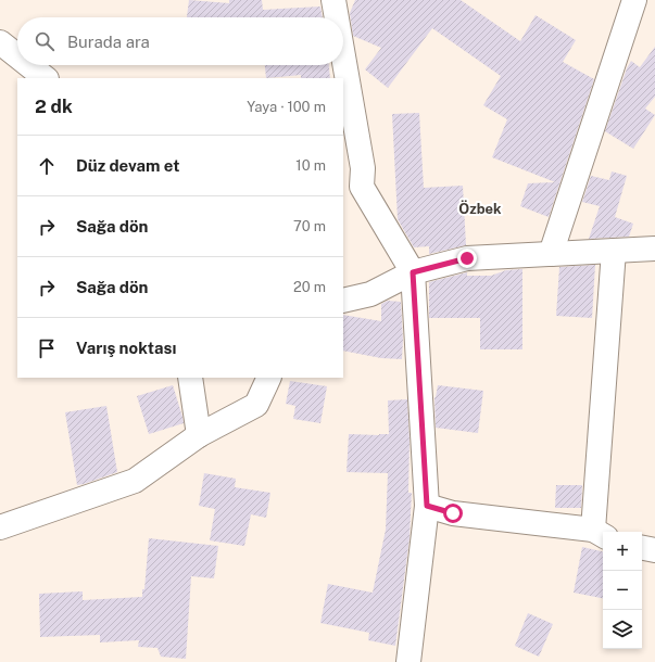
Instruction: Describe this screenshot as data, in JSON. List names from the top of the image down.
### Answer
{
  "districts": ["Özbek"],
  "page": {
    "search": "Burada ara",
    "heading": ["2 dk", "Yaya · 100 m"],
    "list": [
      ["Düz devam et", "10 m"],
      ["Sağa dön", "70 m"],
      ["Sağa dön", "20 m"],
      "Varış noktası"
    ],
    "map_buttons": ["+", "−"]
  }
}
